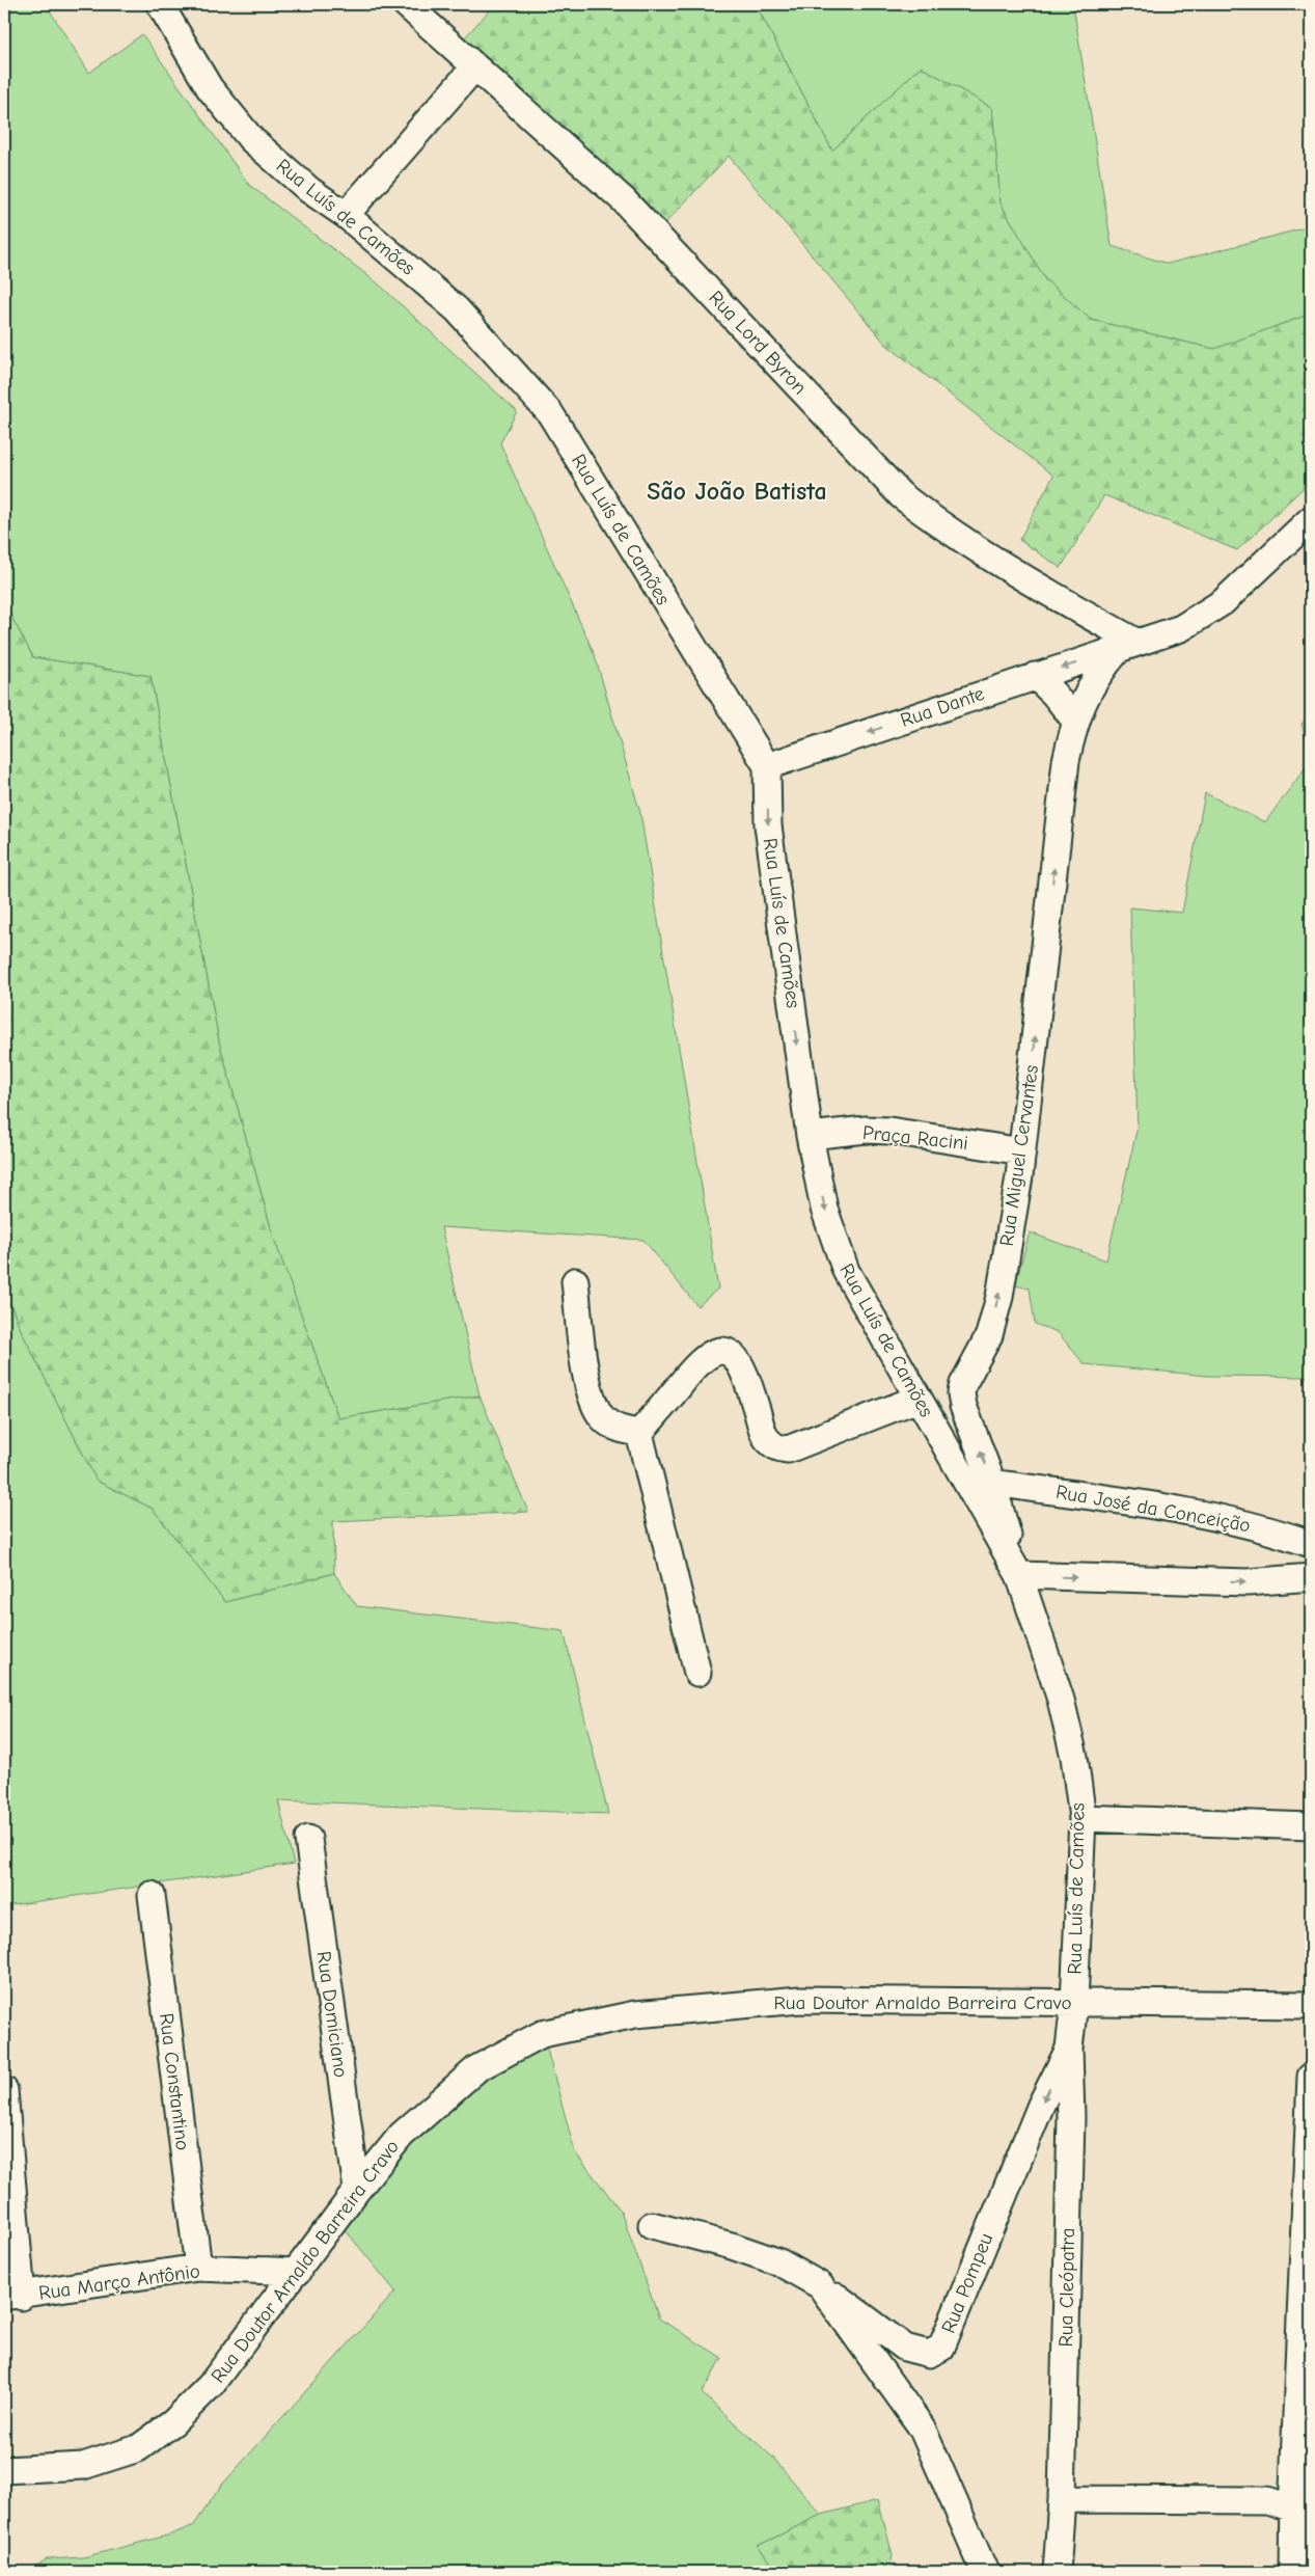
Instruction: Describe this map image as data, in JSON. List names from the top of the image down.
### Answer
{
  "streets": {
    "street": [
      "Rua Luís de Camões",
      "Rua Lord Byron",
      "Rua Dante",
      "Praça Racini",
      "Rua Miguel Cervantes",
      "Rua José da Conceição",
      "Rua Doutor Arnaldo Barreira Cravo",
      "Rua Domiciano",
      "Rua Constantino",
      "Rua Março Antônio",
      "Rua Pompeu",
      "Rua Cleópatra"
    ]
  },
  "crossings": [
    ["Rua Luís de Camões", "Rua Dante"],
    ["Rua Luís de Camões", "Praça Racini"],
    ["Rua Luís de Camões", "Rua Miguel Cervantes"],
    ["Rua Luís de Camões", "Rua Doutor Arnaldo Barreira Cravo"],
    ["Rua Luís de Camões", "Rua Cleópatra"],
    ["Rua Lord Byron", "Rua Dante"],
    ["Rua Lord Byron", "Rua Miguel Cervantes"],
    ["Rua Dante", "Rua Miguel Cervantes"],
    ["Praça Racini", "Rua Miguel Cervantes"],
    ["Rua Miguel Cervantes", "Rua José da Conceição"],
    ["Rua Doutor Arnaldo Barreira Cravo", "Rua Domiciano"],
    ["Rua Doutor Arnaldo Barreira Cravo", "Rua Março Antônio"],
    ["Rua Doutor Arnaldo Barreira Cravo", "Rua Cleópatra"],
    ["Rua Constantino", "Rua Março Antônio"],
    ["Rua Pompeu", "Rua Cleópatra"]
  ],
  "one_way": ["Rua Dante", "Rua Miguel Cervantes"],
  "districts": ["São João Batista"]
}
